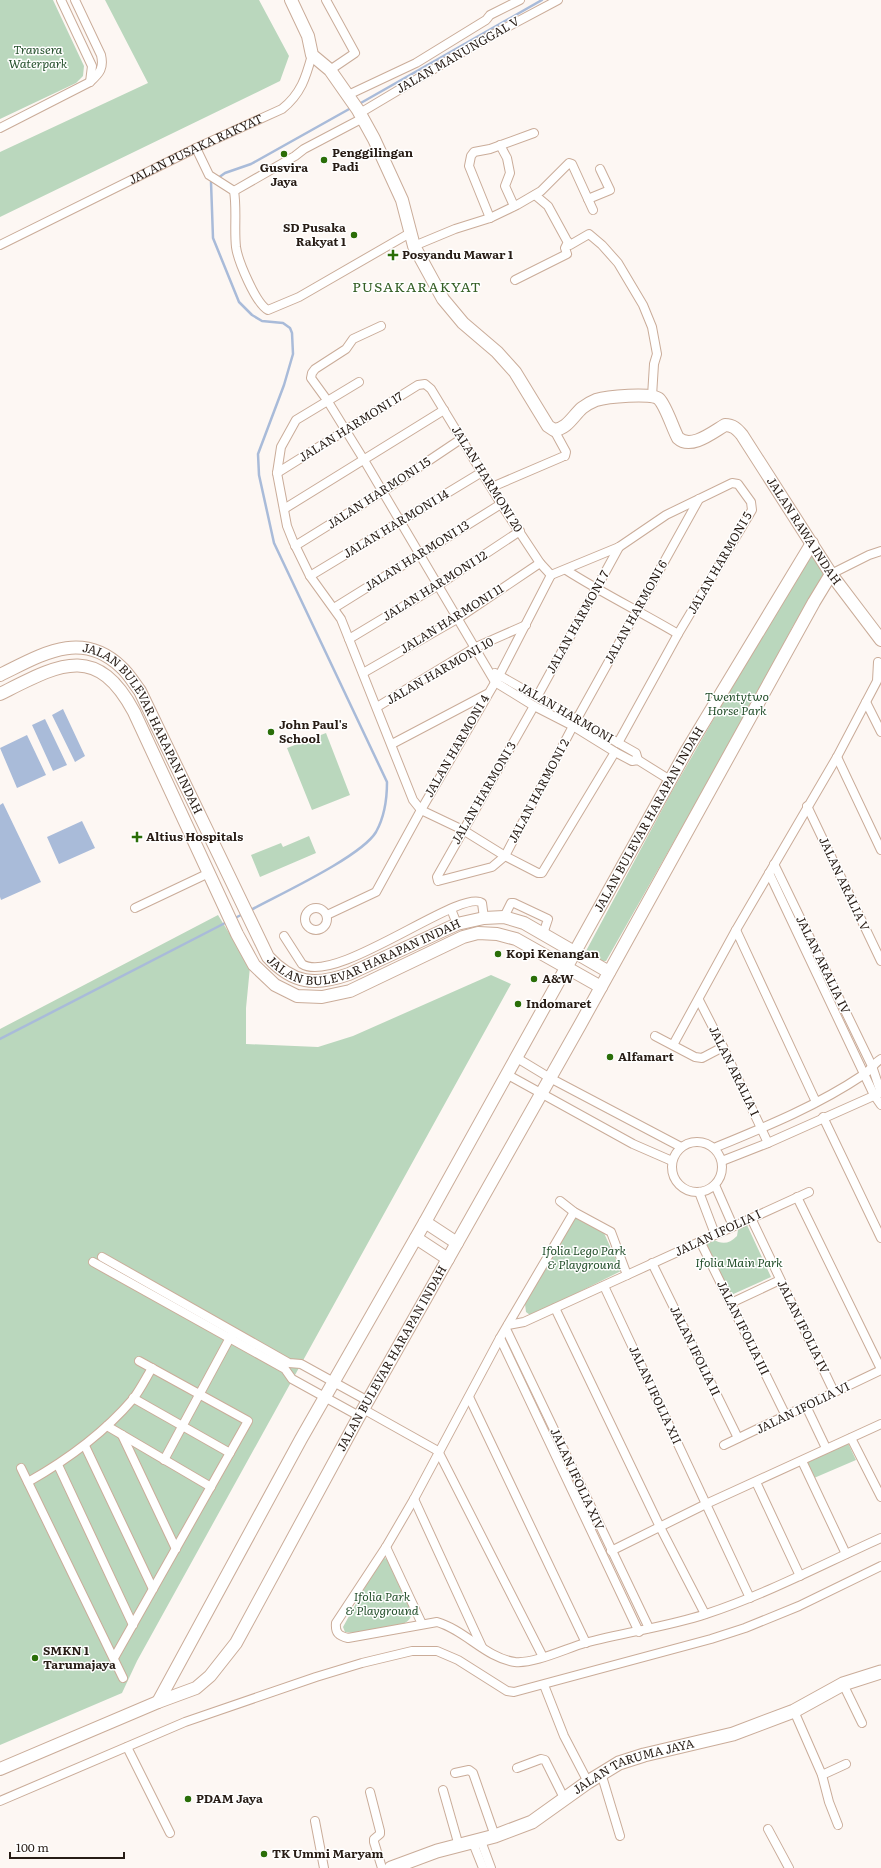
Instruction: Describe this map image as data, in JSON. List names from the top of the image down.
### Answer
{
  "streets": {
    "main road": ["JALAN TARUMA JAYA"],
    "street": [
      "JALAN MANUNGGAL V",
      "JALAN PUSAKA RAKYAT",
      "JALAN HARMONI 17",
      "JALAN HARMONI 20",
      "JALAN HARMONI 15",
      "JALAN HARMONI 14",
      "JALAN RAWA INDAH",
      "JALAN HARMONI 13",
      "JALAN HARMONI 5",
      "JALAN HARMONI 12",
      "JALAN HARMONI 6",
      "JALAN HARMONI 11",
      "JALAN HARMONI 7",
      "JALAN HARMONI 10",
      "JALAN HARMONI",
      "JALAN BULEVAR HARAPAN INDAH",
      "JALAN HARMONI 4",
      "JALAN HARMONI 2",
      "JALAN HARMONI 3",
      "JALAN ARALIA V",
      "JALAN ARALIA IV",
      "JALAN ARALIA I",
      "JALAN IFOLIA I",
      "JALAN IFOLIA IV",
      "JALAN IFOLIA III",
      "JALAN IFOLIA II",
      "JALAN IFOLIA XII",
      "JALAN IFOLIA VI",
      "JALAN IFOLIA XIV"
    ]
  },
  "crossings": [
    ["JALAN HARMONI 17", "JALAN HARMONI 20"],
    ["JALAN HARMONI 20", "JALAN HARMONI 15"],
    ["JALAN HARMONI 20", "JALAN HARMONI 14"],
    ["JALAN HARMONI 20", "JALAN HARMONI 13"],
    ["JALAN HARMONI 20", "JALAN HARMONI 5"],
    ["JALAN HARMONI 20", "JALAN HARMONI 12"],
    ["JALAN HARMONI 20", "JALAN HARMONI 11"],
    ["JALAN HARMONI 20", "JALAN HARMONI 4"],
    ["JALAN RAWA INDAH", "JALAN BULEVAR HARAPAN INDAH"],
    ["JALAN HARMONI 5", "JALAN HARMONI 6"],
    ["JALAN HARMONI 5", "JALAN HARMONI 7"],
    ["JALAN HARMONI 5", "JALAN HARMONI"],
    ["JALAN HARMONI 5", "JALAN HARMONI 4"],
    ["JALAN HARMONI 6", "JALAN HARMONI"],
    ["JALAN HARMONI 6", "JALAN HARMONI 2"],
    ["JALAN HARMONI 7", "JALAN HARMONI"],
    ["JALAN HARMONI 10", "JALAN HARMONI 4"],
    ["JALAN HARMONI", "JALAN BULEVAR HARAPAN INDAH"],
    ["JALAN HARMONI", "JALAN HARMONI 4"],
    ["JALAN HARMONI", "JALAN HARMONI 2"],
    ["JALAN HARMONI", "JALAN HARMONI 3"],
    ["JALAN HARMONI 2", "JALAN HARMONI 3"],
    ["JALAN IFOLIA I", "JALAN IFOLIA IV"],
    ["JALAN IFOLIA I", "JALAN IFOLIA III"],
    ["JALAN IFOLIA I", "JALAN IFOLIA II"],
    ["JALAN IFOLIA I", "JALAN IFOLIA XII"],
    ["JALAN IFOLIA I", "JALAN IFOLIA XIV"],
    ["JALAN IFOLIA IV", "JALAN IFOLIA VI"],
    ["JALAN IFOLIA III", "JALAN IFOLIA VI"],
    ["JALAN IFOLIA II", "JALAN IFOLIA VI"]
  ],
  "districts": ["PUSAKARAKYAT"],
  "parks": [
    "Transera Waterpark",
    "Twentytwo Horse Park",
    "Ifolia Lego Park & Playground",
    "Ifolia Main Park",
    "Ifolia Park & Playground"
  ],
  "places": {
    "other": [
      "Gusvira Jaya",
      "Penggilingan Padi",
      "SD Pusaka Rakyat 1",
      "John Paul's School",
      "Kopi Kenangan",
      "A&W",
      "Indomaret",
      "Alfamart",
      "SMKN 1 Tarumajaya",
      "PDAM Jaya",
      "TK Ummi Maryam"
    ],
    "health": ["Posyandu Mawar 1", "Altius Hospitals"]
  },
  "scale_bar": "100 m"
}
